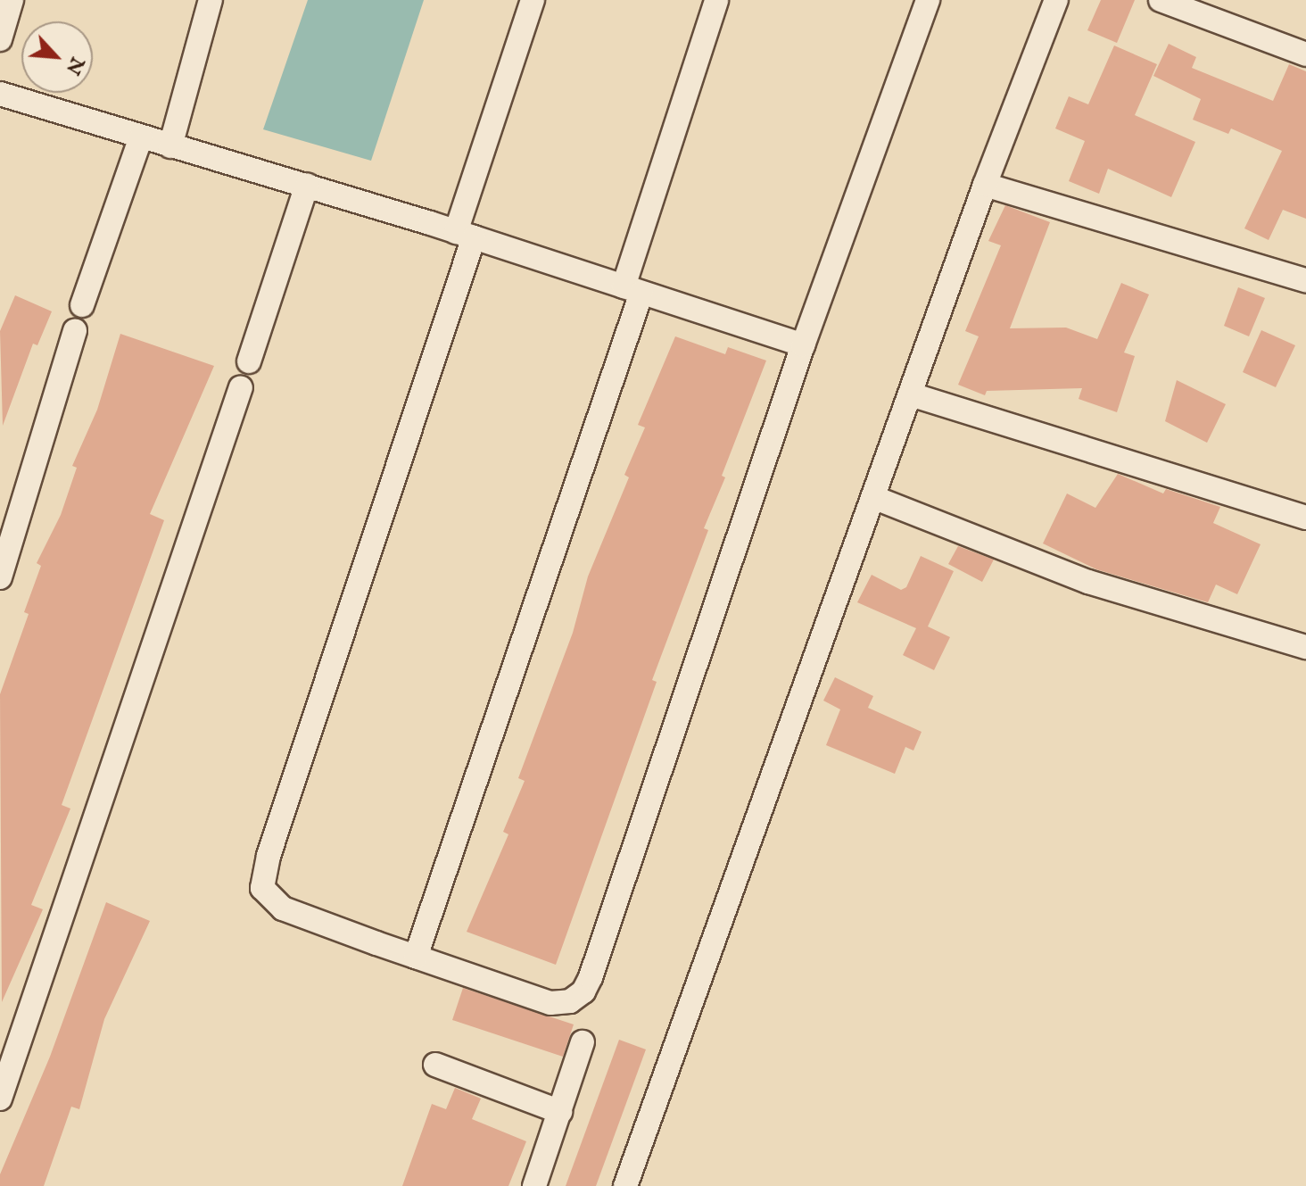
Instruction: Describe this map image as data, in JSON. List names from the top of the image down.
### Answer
{
  "north": "bottom right"
}
